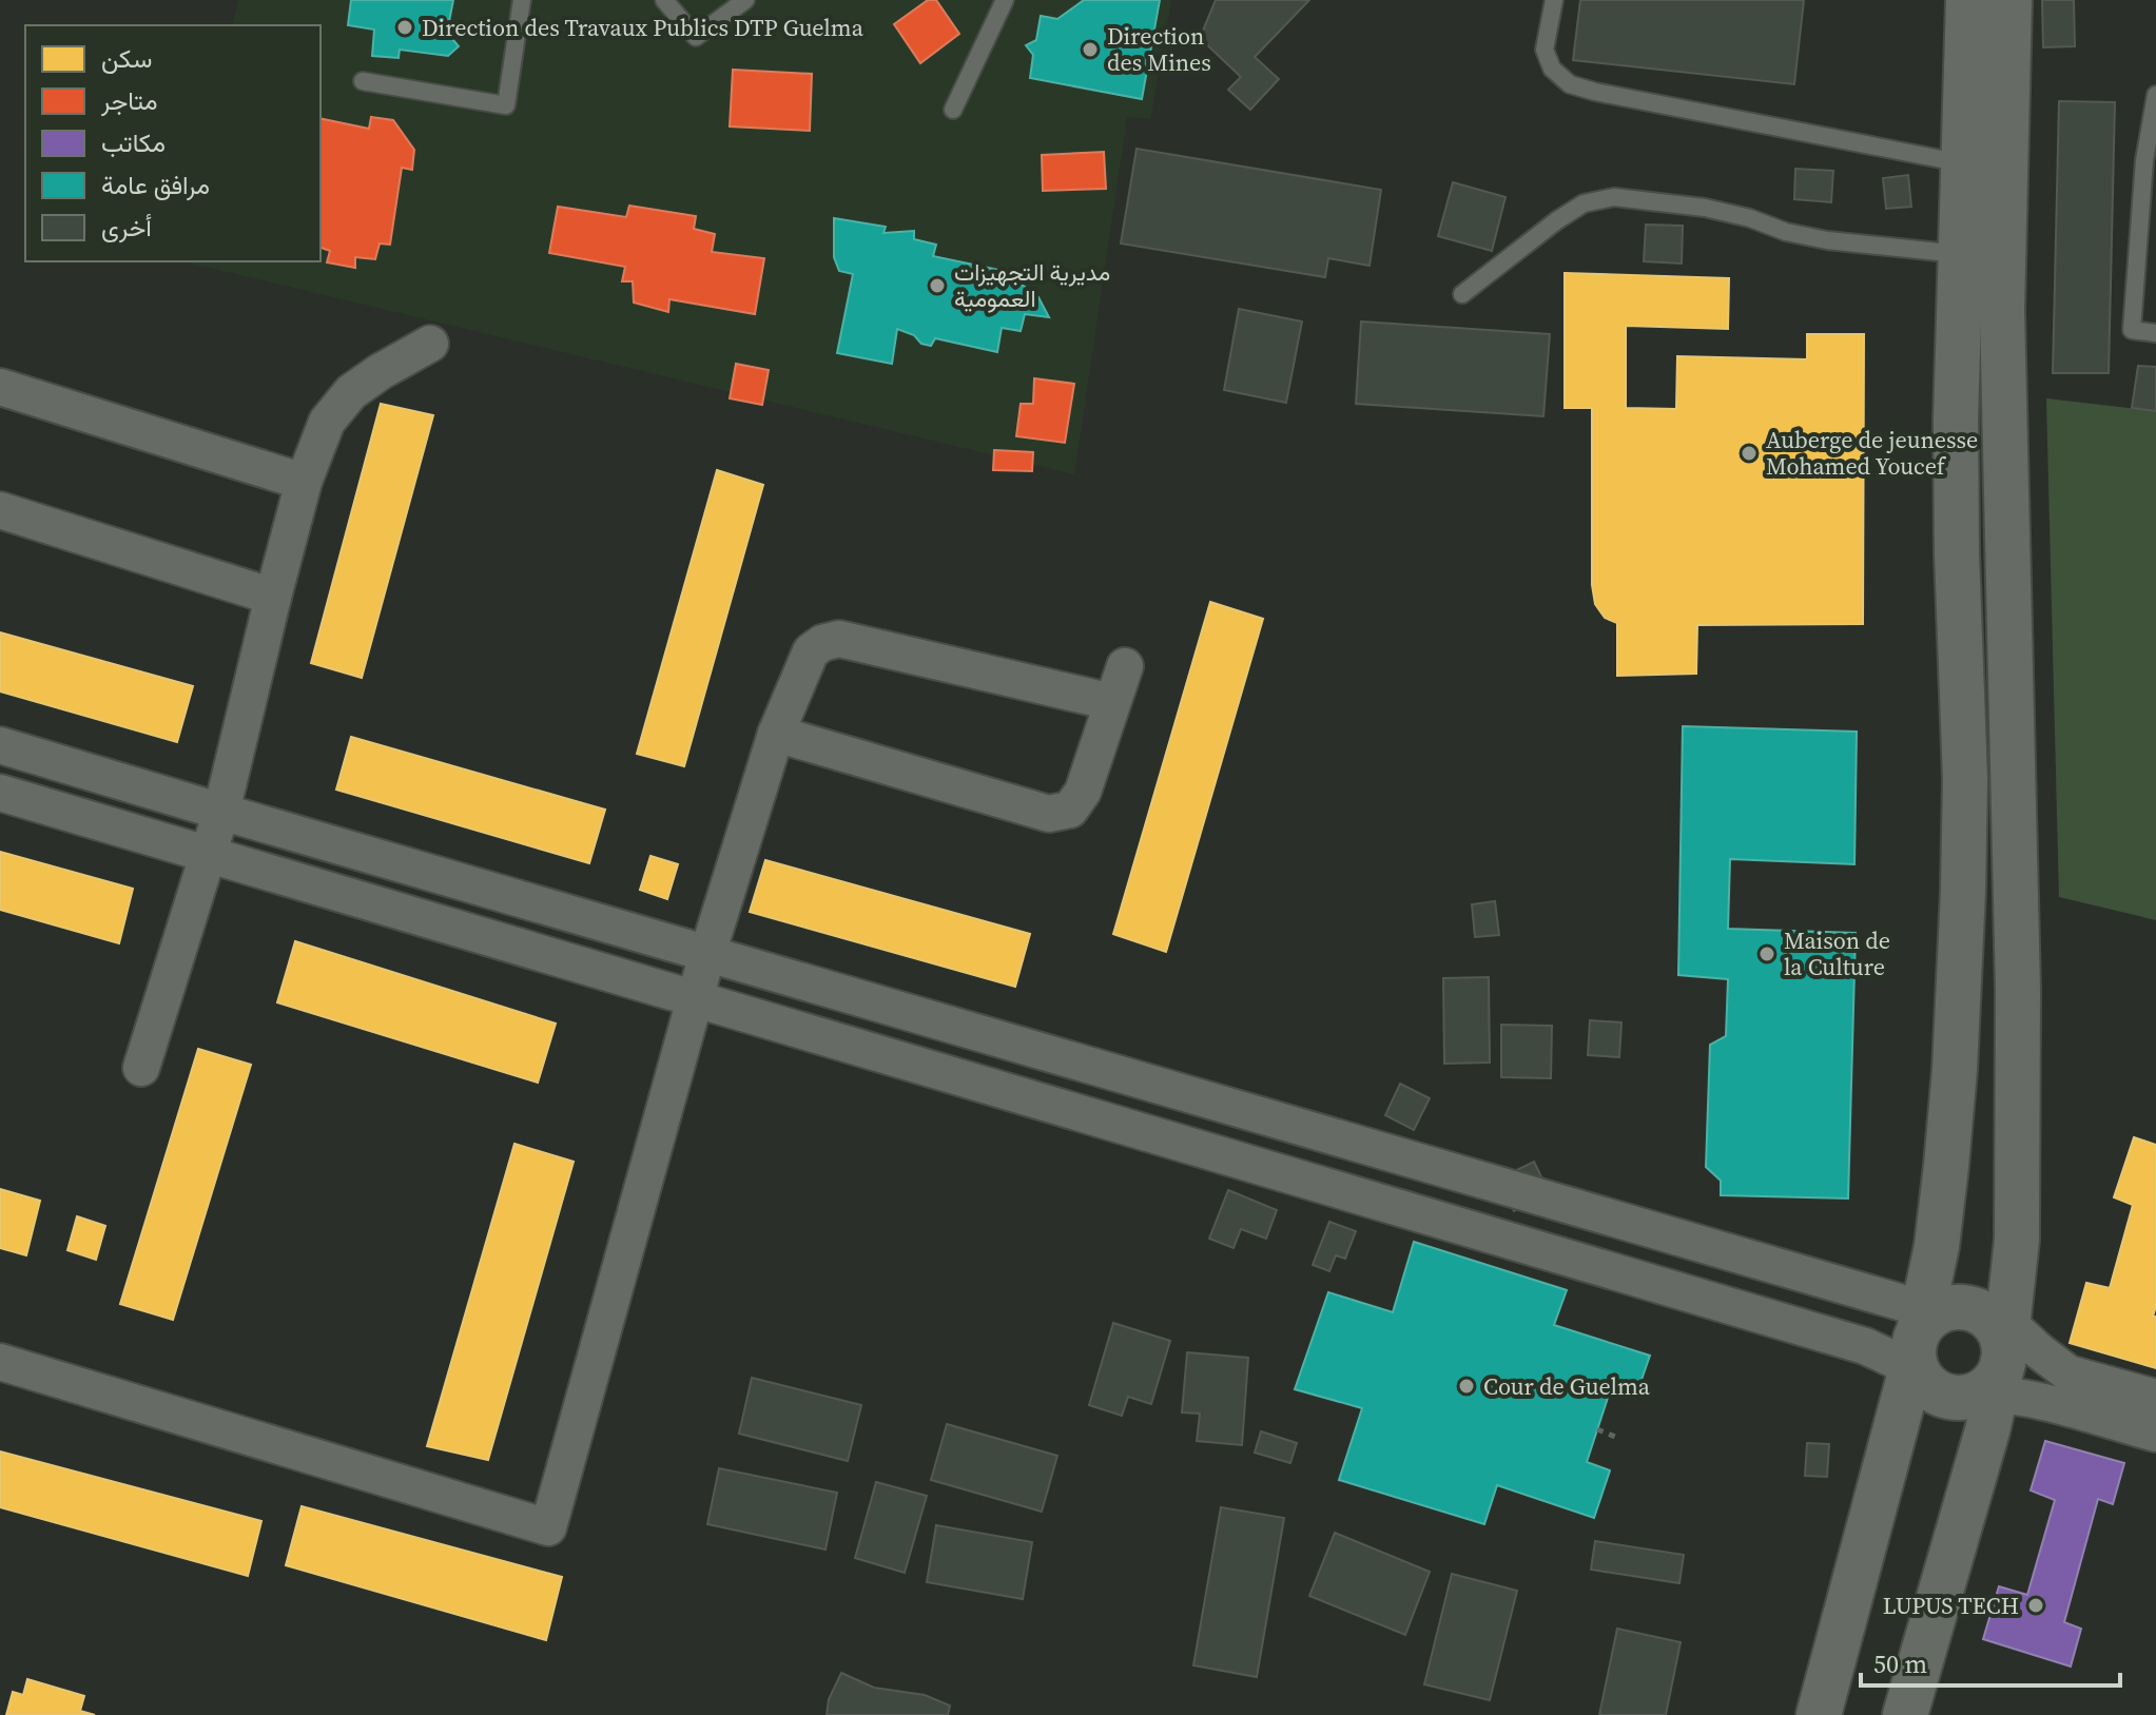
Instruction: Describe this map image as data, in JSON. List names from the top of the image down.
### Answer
{
  "places": [
    "Direction des Travaux Publics DTP Guelma",
    "Direction des Mines",
    "مديرية التجهيزات العمومية",
    "Auberge de jeunesse Mohamed Youcef",
    "Maison de la Culture",
    "Cour de Guelma",
    "LUPUS TECH"
  ],
  "legend": [
    "سكن",
    "متاجر",
    "مكاتب",
    "مرافق عامة",
    "أخرى"
  ],
  "scale_bar": "50 m"
}
